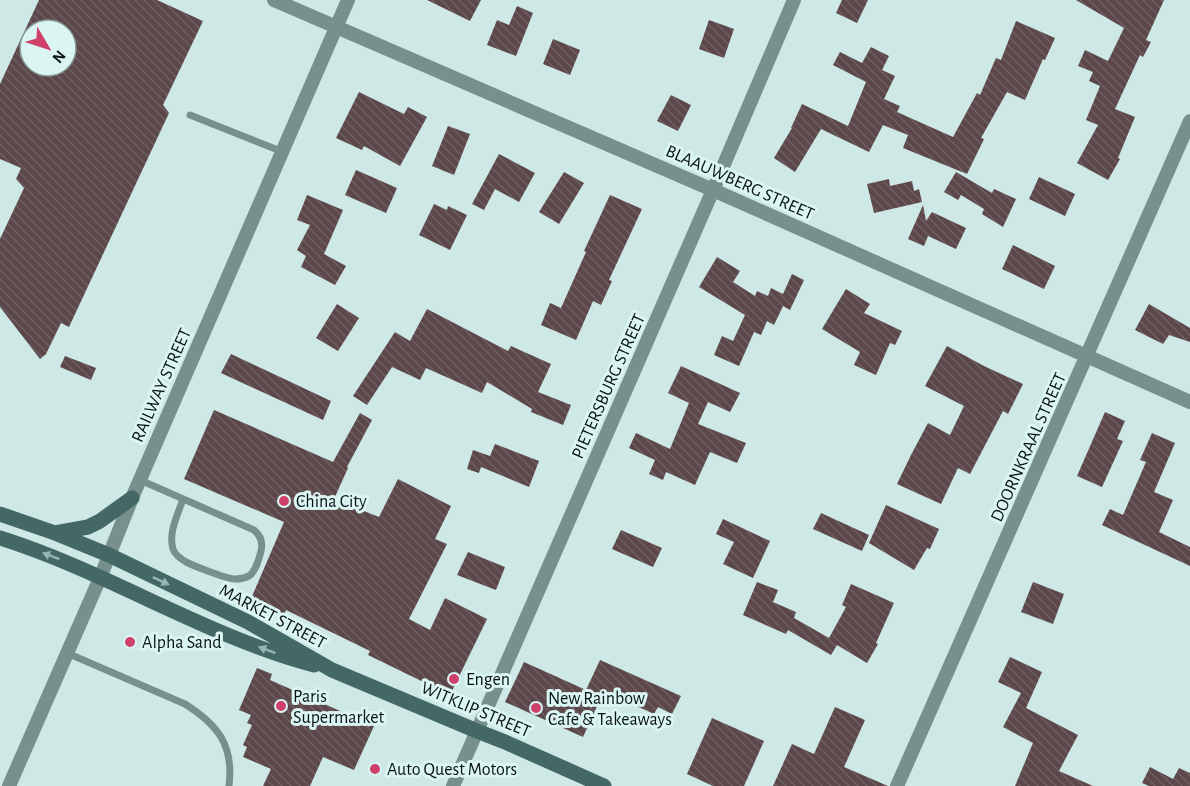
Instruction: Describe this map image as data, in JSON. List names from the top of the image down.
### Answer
{
  "streets": {
    "main road": ["MARKET STREET", "WITKLIP STREET"],
    "street": [
      "BLAAUWBERG STREET",
      "RAILWAY STREET",
      "PIETERSBURG STREET",
      "DOORNKRAAL STREET"
    ]
  },
  "crossings": [
    ["BLAAUWBERG STREET", "RAILWAY STREET"],
    ["BLAAUWBERG STREET", "PIETERSBURG STREET"],
    ["BLAAUWBERG STREET", "DOORNKRAAL STREET"],
    ["RAILWAY STREET", "MARKET STREET"],
    ["PIETERSBURG STREET", "WITKLIP STREET"],
    ["MARKET STREET", "WITKLIP STREET"]
  ],
  "places": [
    "China City",
    "Alpha Sand",
    "Engen",
    "Paris Supermarket",
    "New Rainbow Cafe & Takeaways",
    "Auto Quest Motors"
  ],
  "north": "bottom right"
}
